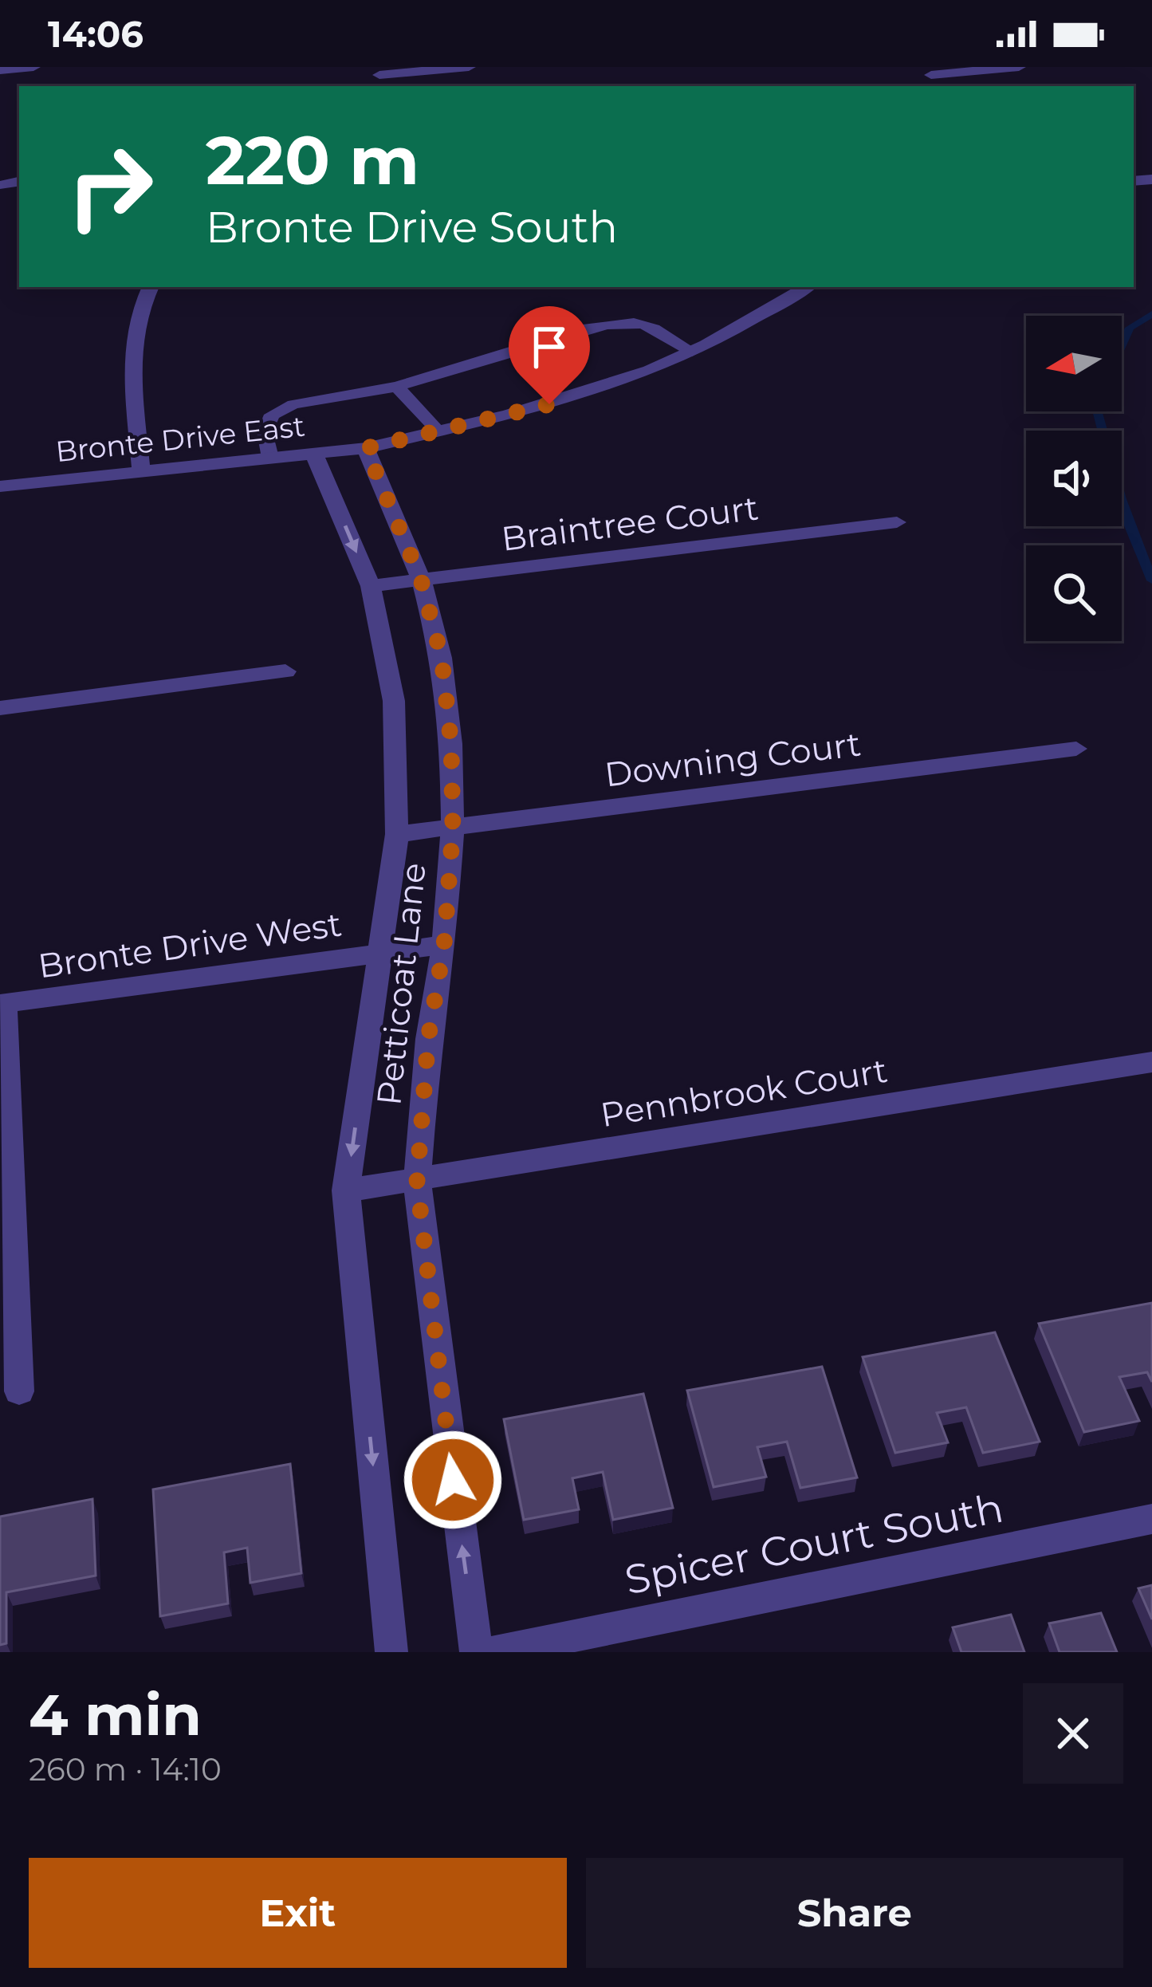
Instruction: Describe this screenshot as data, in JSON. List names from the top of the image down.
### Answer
{
  "streets": {
    "street": [
      "Bronte Drive East",
      "Braintree Court",
      "Downing Court",
      "Bronte Drive West",
      "Petticoat Lane",
      "Pennbrook Court",
      "Spicer Court South"
    ]
  },
  "crossings": [
    ["Bronte Drive East", "Petticoat Lane"],
    ["Braintree Court", "Petticoat Lane"],
    ["Downing Court", "Petticoat Lane"],
    ["Bronte Drive West", "Petticoat Lane"],
    ["Petticoat Lane", "Pennbrook Court"]
  ],
  "north": "left",
  "page": {
    "status": "14:06",
    "turn": ["220 m", "Bronte Drive South"],
    "heading": ["4 min", "260 m · 14:10"],
    "buttons": ["Exit", "Share"]
  }
}
